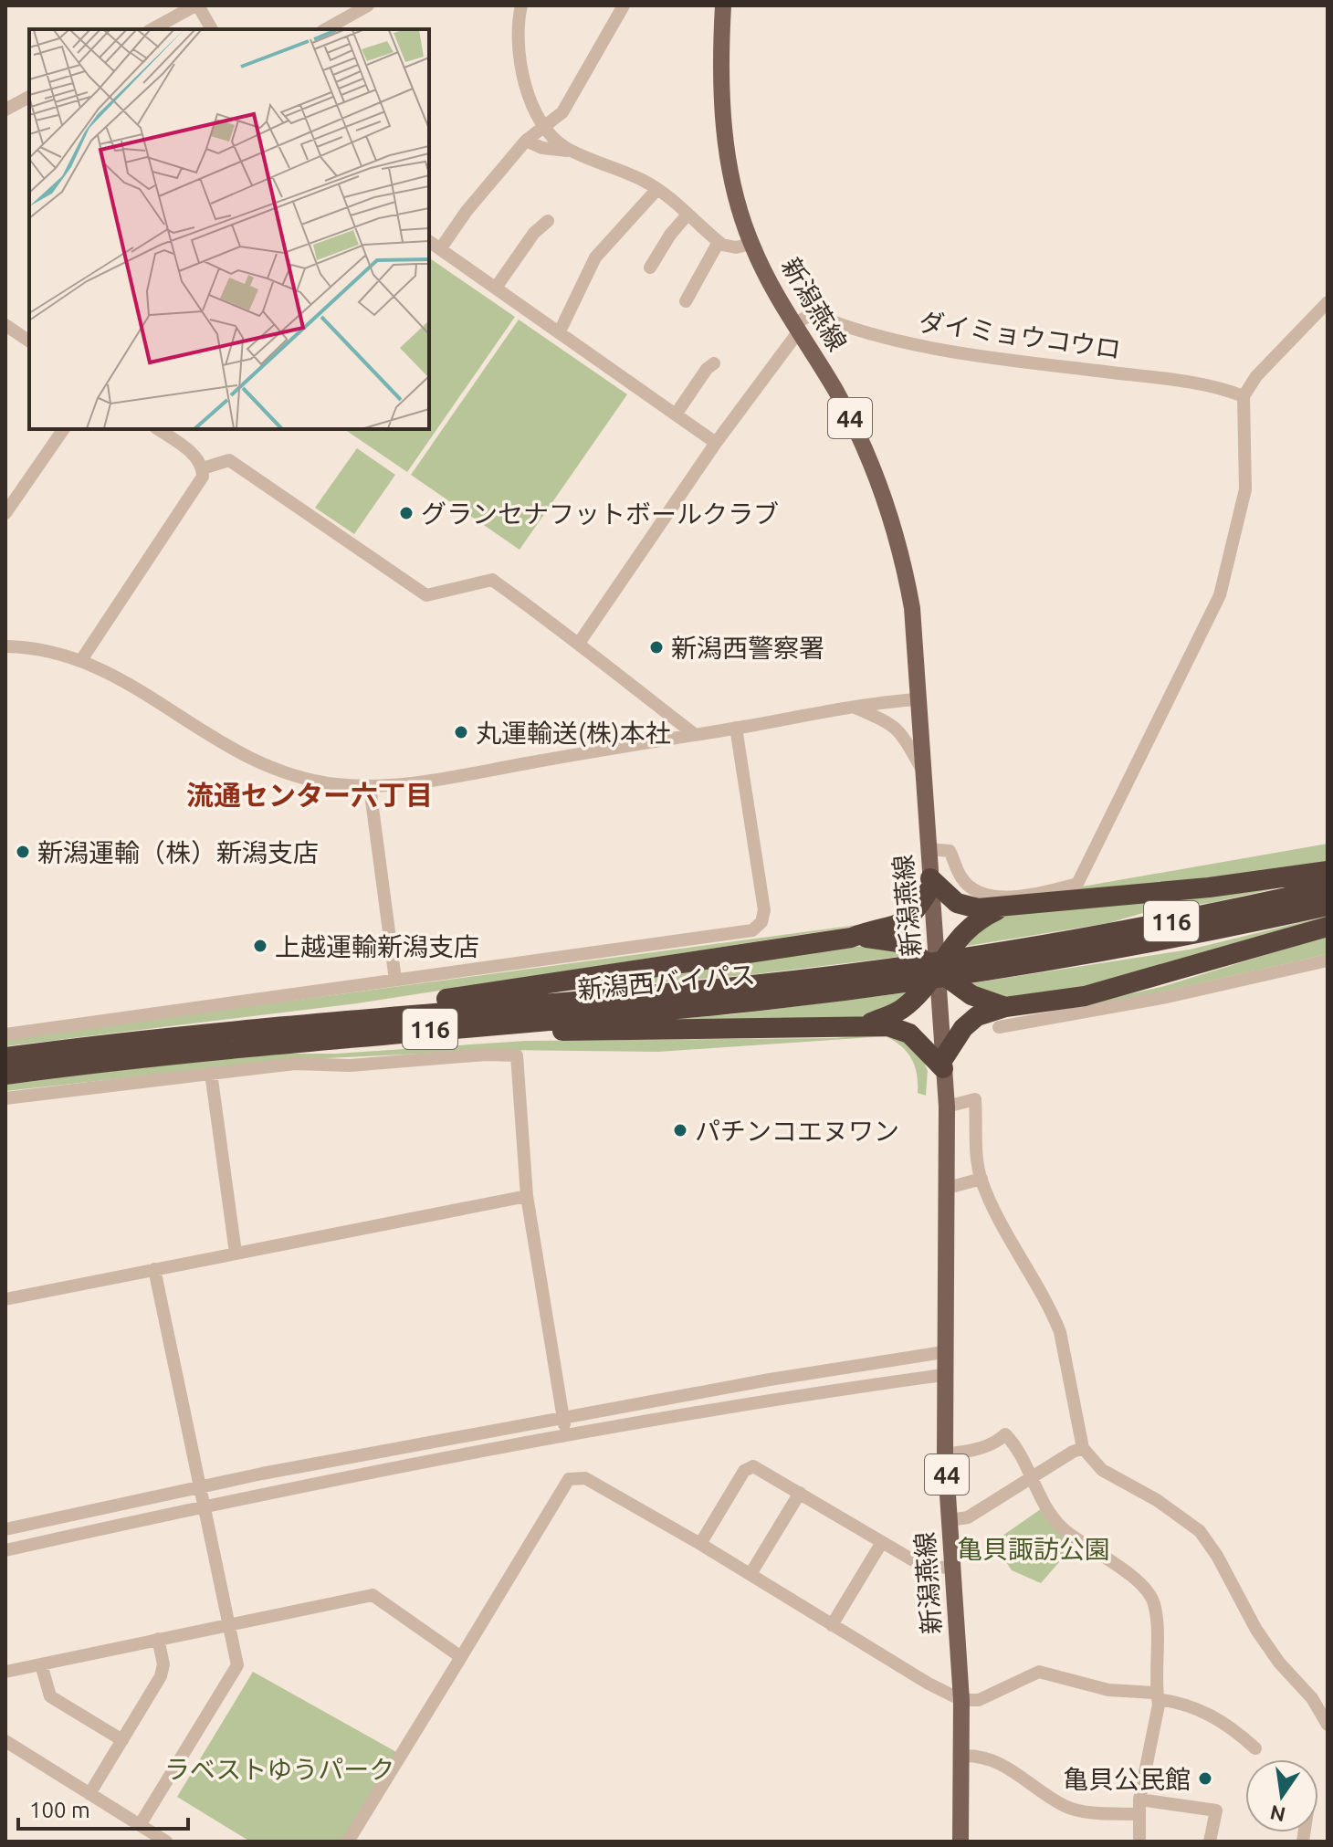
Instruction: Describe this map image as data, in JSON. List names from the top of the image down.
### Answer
{
  "streets": {
    "highway": ["116", "新潟西バイパス"],
    "main road": ["新潟燕線", "44"],
    "street": ["ダイミョウコウロ"]
  },
  "crossings": [
    ["新潟燕線", "ダイミョウコウロ"]
  ],
  "districts": ["流通センター六丁目"],
  "parks": ["亀貝諏訪公園", "ラベストゆうパーク"],
  "places": [
    "グランセナフットボールクラブ",
    "新潟西警察署",
    "丸運輸送(株)本社",
    "新潟運輸（株）新潟支店",
    "上越運輸新潟支店",
    "パチンコエヌワン",
    "亀貝公民館"
  ],
  "scale_bar": "100 m",
  "north": "bottom"
}
